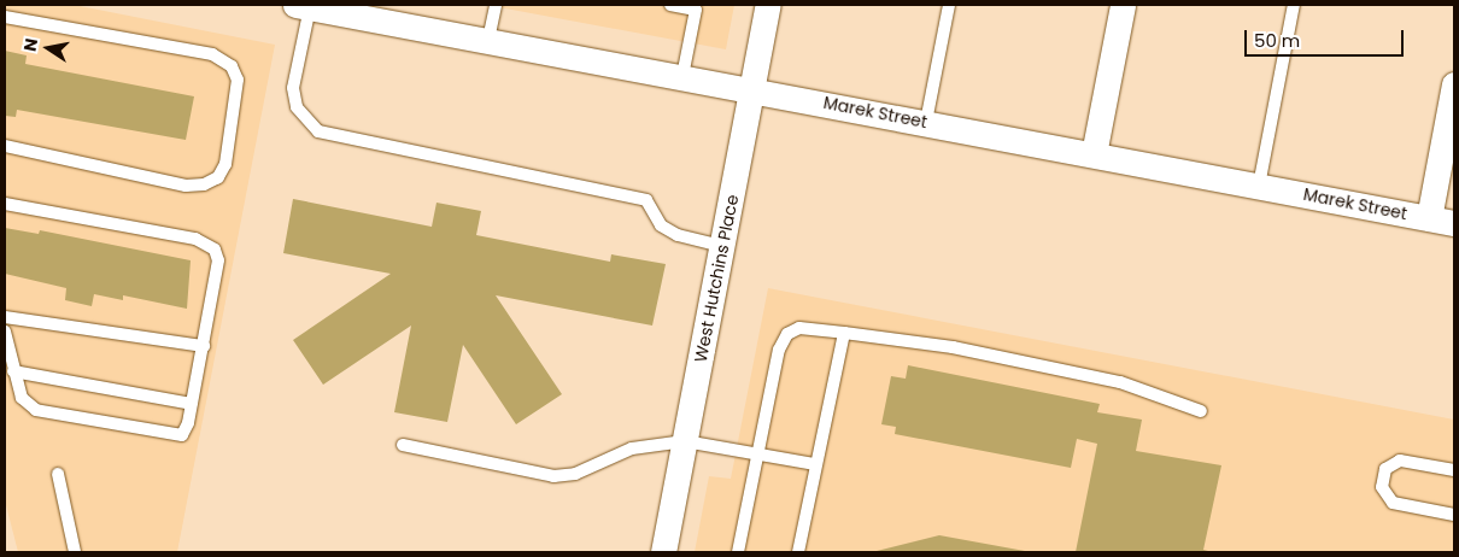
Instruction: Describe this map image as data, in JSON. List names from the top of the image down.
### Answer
{
  "streets": {
    "street": ["Marek Street", "West Hutchins Place"]
  },
  "crossings": [
    ["Marek Street", "West Hutchins Place"]
  ],
  "scale_bar": "50 m",
  "north": "left"
}
